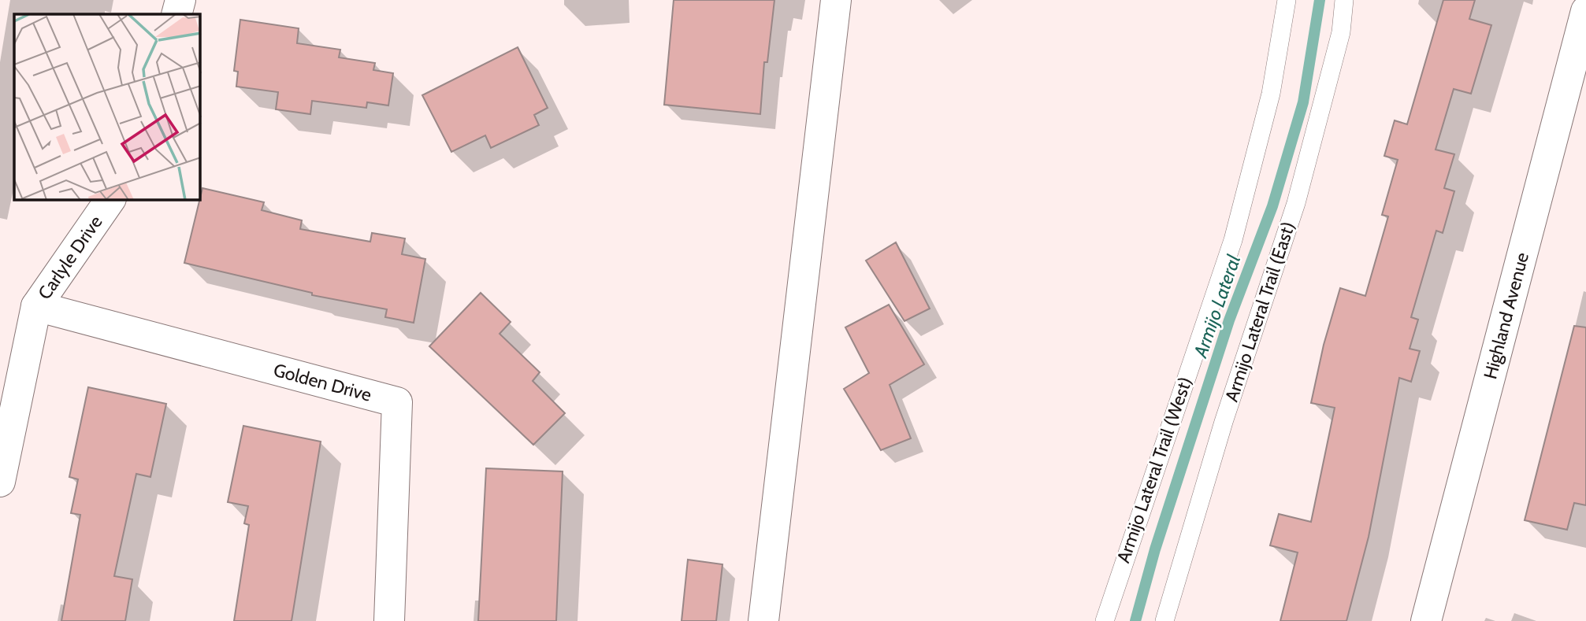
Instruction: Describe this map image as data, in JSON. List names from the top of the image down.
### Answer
{
  "streets": {
    "street": ["Carlyle Drive", "Highland Avenue", "Golden Drive"],
    "lane": ["Armijo Lateral Trail (East)", "Armijo Lateral Trail (West)"]
  },
  "crossings": [
    ["Carlyle Drive", "Golden Drive"]
  ],
  "water": ["Armijo Lateral"]
}
